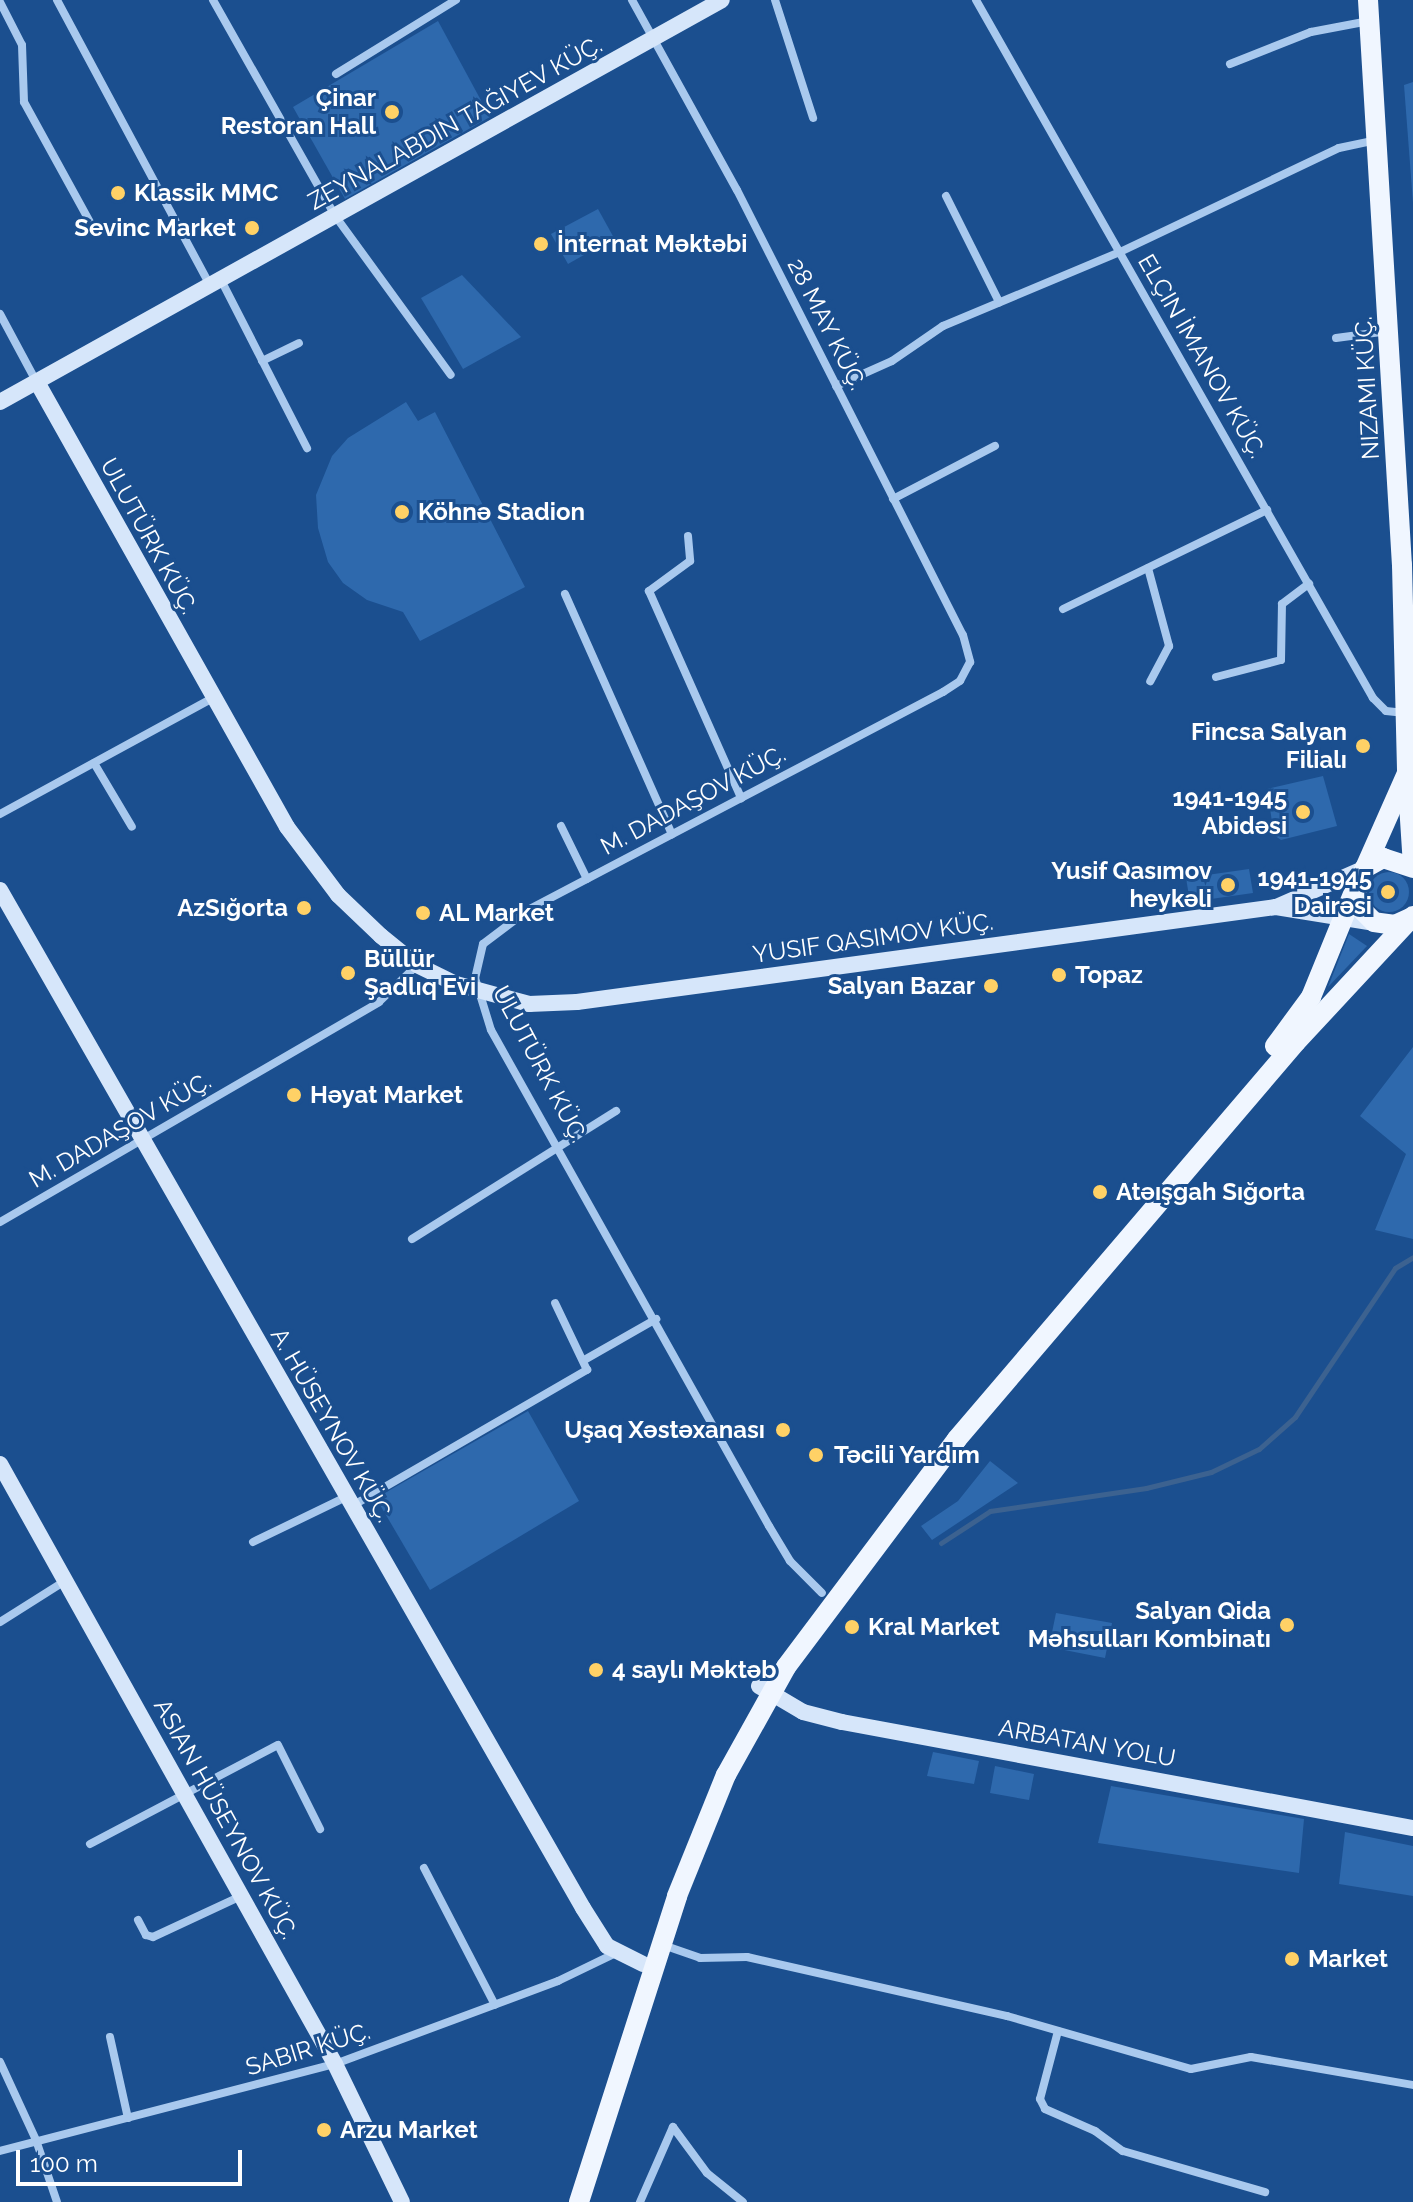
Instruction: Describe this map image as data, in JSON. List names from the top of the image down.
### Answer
{
  "streets": {
    "main road": ["NIZAMI KÜÇ."],
    "street": [
      "28 MAY KÜÇ.",
      "ELÇIN İMANOV KÜÇ.",
      "ULUTÜRK KÜÇ.",
      "M. DADAŞOV KÜÇ.",
      "A. HÜSEYNOV KÜÇ.",
      "ARBATAN YOLU",
      "ASIAN HÜSEYNOV KÜÇ.",
      "SABIR KÜÇ."
    ]
  },
  "crossings": [
    ["28 MAY KÜÇ.", "M. DADAŞOV KÜÇ."],
    ["ELÇIN İMANOV KÜÇ.", "NIZAMI KÜÇ."],
    ["ULUTÜRK KÜÇ.", "M. DADAŞOV KÜÇ."],
    ["M. DADAŞOV KÜÇ.", "A. HÜSEYNOV KÜÇ."],
    ["A. HÜSEYNOV KÜÇ.", "SABIR KÜÇ."],
    ["ASIAN HÜSEYNOV KÜÇ.", "SABIR KÜÇ."]
  ],
  "places": [
    "Çinar Restoran Hall",
    "Klassik MMC",
    "Sevinc Market",
    "İnternat Məktəbi",
    "Köhnə Stadion",
    "Fincsa Salyan Filialı",
    "1941-1945 Abidəsi",
    "Yusif Qasımov heykəli",
    "1941-1945 Dairəsi",
    "AzSığorta",
    "AL Market",
    "Büllür Şadlıq Evi",
    "Topaz",
    "Salyan Bazar",
    "Həyat Market",
    "Atəışgah Sığorta",
    "Uşaq Xəstəxanası",
    "Təcili Yardım",
    "Salyan Qida Məhsulları Kombinatı",
    "Kral Market",
    "4 saylı Məktəb",
    "Market",
    "Arzu Market"
  ],
  "scale_bar": "100 m"
}
